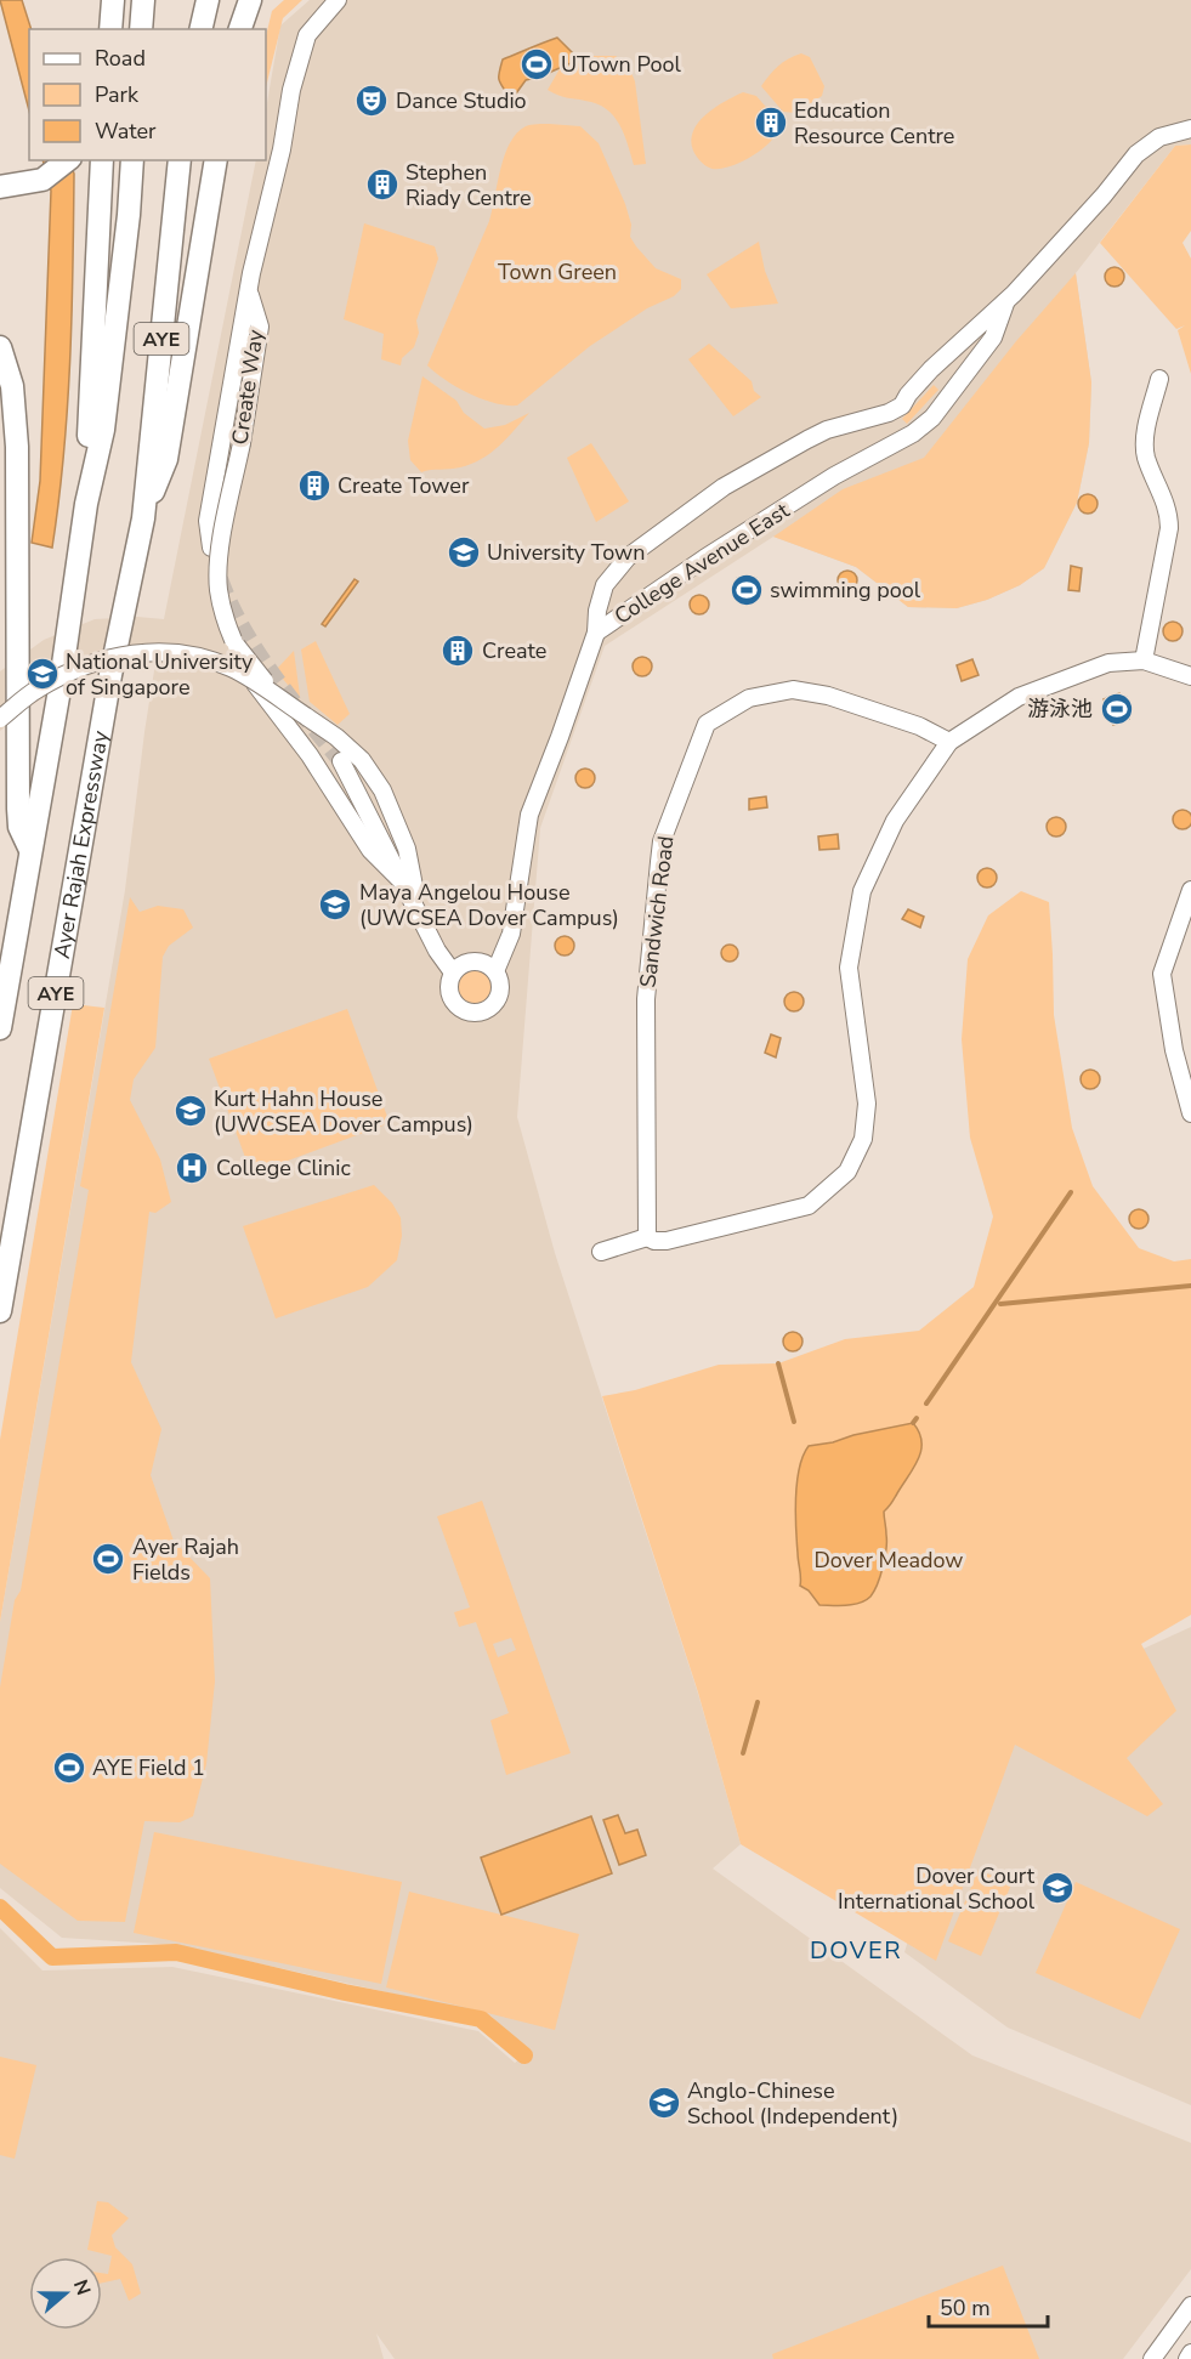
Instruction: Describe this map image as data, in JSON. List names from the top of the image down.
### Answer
{
  "streets": {
    "highway": ["AYE", "Ayer Rajah Expressway"],
    "street": ["Create Way", "College Avenue East", "Sandwich Road"]
  },
  "districts": ["DOVER"],
  "parks": ["Town Green", "Dover Meadow"],
  "places": {
    "sports": [
      "UTown Pool",
      "swimming pool",
      "游泳池",
      "Ayer Rajah Fields",
      "AYE Field 1"
    ],
    "theatre": ["Dance Studio"],
    "building": [
      "Education Resource Centre",
      "Stephen Riady Centre",
      "Create Tower",
      "Create"
    ],
    "school or university": [
      "University Town",
      "National University of Singapore",
      "Maya Angelou House (UWCSEA Dover Campus)",
      "Kurt Hahn House (UWCSEA Dover Campus)",
      "Dover Court International School",
      "Anglo-Chinese School (Independent)"
    ],
    "hospital": ["College Clinic"]
  },
  "legend": ["Road", "Park", "Water"],
  "scale_bar": "50 m",
  "north": "right"
}
